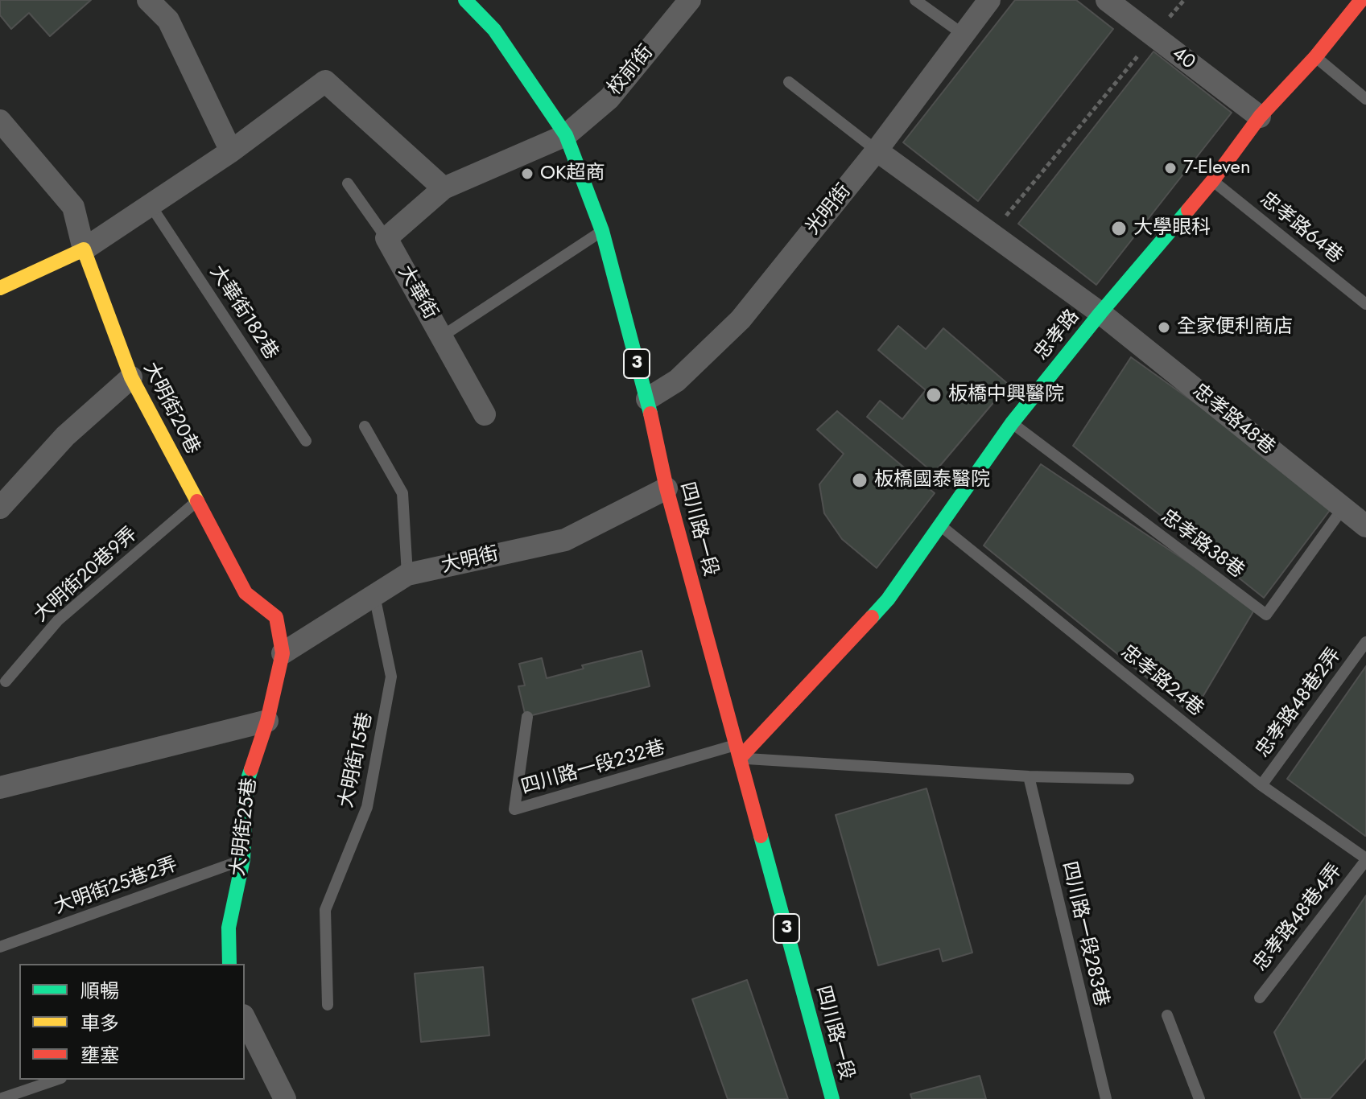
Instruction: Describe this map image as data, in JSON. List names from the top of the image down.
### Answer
{
  "streets": {
    "street": [
      "40",
      "校前街",
      "光明街",
      "大華街",
      "忠孝路",
      "3",
      "大明街20巷",
      "忠孝路48巷",
      "四川路一段",
      "大明街",
      "大明街25巷"
    ],
    "lane": [
      "忠孝路64巷",
      "大華街182巷",
      "忠孝路38巷",
      "大明街20巷9弄",
      "忠孝路24巷",
      "忠孝路48巷2弄",
      "大明街15巷",
      "四川路一段232巷",
      "大明街25巷2弄",
      "忠孝路48巷4弄",
      "四川路一段283巷"
    ]
  },
  "crossings": [
    ["40", "忠孝路"],
    ["校前街", "四川路一段"],
    ["光明街", "忠孝路48巷"],
    ["光明街", "四川路一段"],
    ["忠孝路64巷", "忠孝路"],
    ["忠孝路", "忠孝路48巷"],
    ["忠孝路", "四川路一段"],
    ["忠孝路", "忠孝路38巷"],
    ["忠孝路", "忠孝路24巷"],
    ["忠孝路", "四川路一段232巷"],
    ["大明街20巷", "大明街"],
    ["大明街20巷", "大明街20巷9弄"],
    ["大明街20巷", "大明街25巷"],
    ["忠孝路48巷", "忠孝路38巷"],
    ["四川路一段", "大明街"],
    ["四川路一段", "四川路一段232巷"],
    ["大明街", "大明街15巷"],
    ["大明街", "大明街25巷"],
    ["忠孝路24巷", "忠孝路48巷2弄"],
    ["忠孝路24巷", "忠孝路48巷4弄"],
    ["大明街25巷", "大明街25巷2弄"]
  ],
  "places": [
    "7-Eleven",
    "OK超商",
    "大學眼科",
    "全家便利商店",
    "板橋中興醫院",
    "板橋國泰醫院"
  ],
  "legend": ["順暢", "車多", "壅塞"]
}
